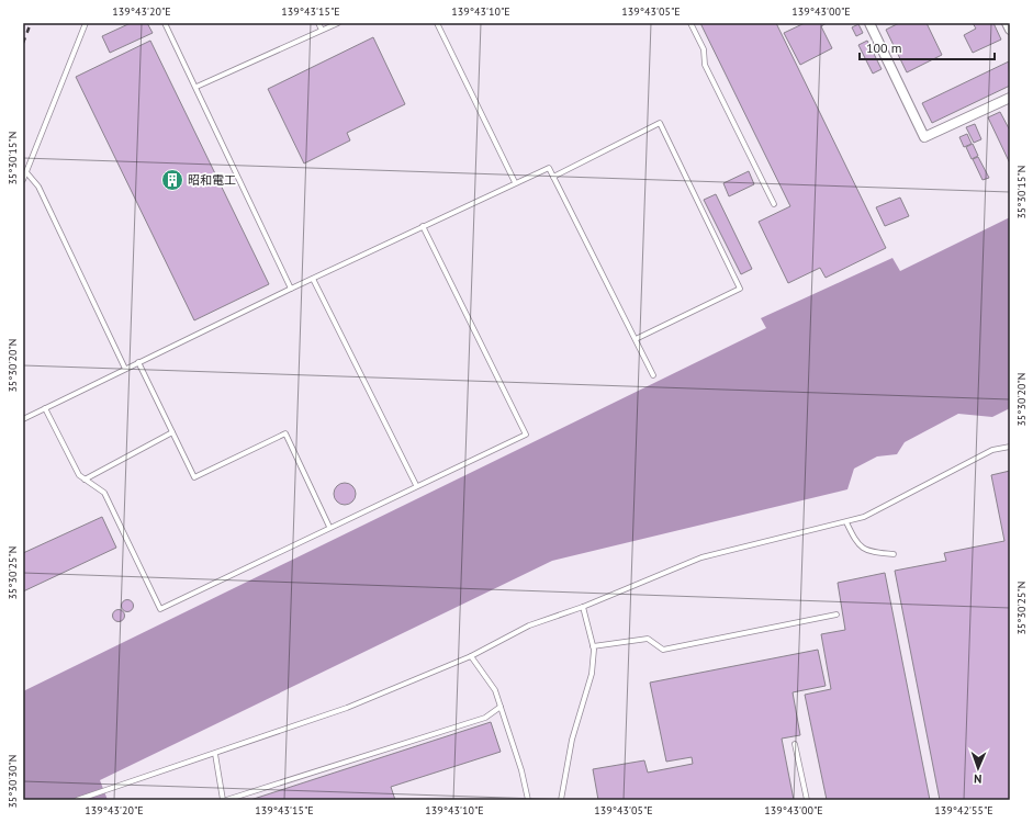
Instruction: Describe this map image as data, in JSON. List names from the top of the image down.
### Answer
{
  "places": {
    "building": ["昭和電工"]
  },
  "scale_bar": "100 m",
  "north": "bottom",
  "coordinates": [
    "139°43'20\"E",
    "139°43'15\"E",
    "139°43'10\"E",
    "139°43'05\"E",
    "139°43'00\"E",
    "35°30'15\"N",
    "35°30'20\"N",
    "35°30'25\"N",
    "35°30'30\"N",
    "139°42'55\"E"
  ]
}
